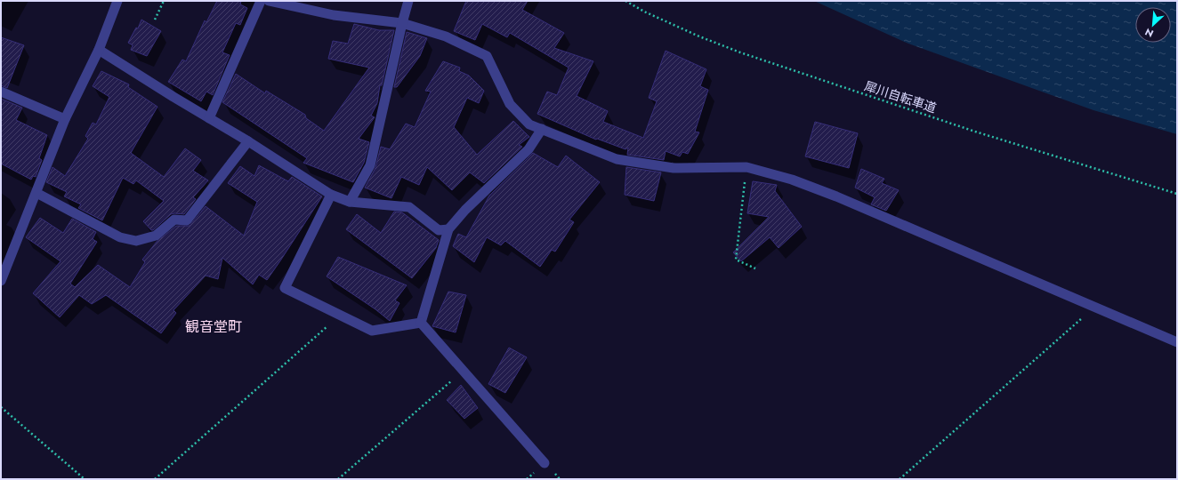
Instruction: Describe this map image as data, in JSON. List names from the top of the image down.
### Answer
{
  "streets": {
    "path": ["犀川自転車道"]
  },
  "districts": ["観音堂町"],
  "north": "bottom left"
}
